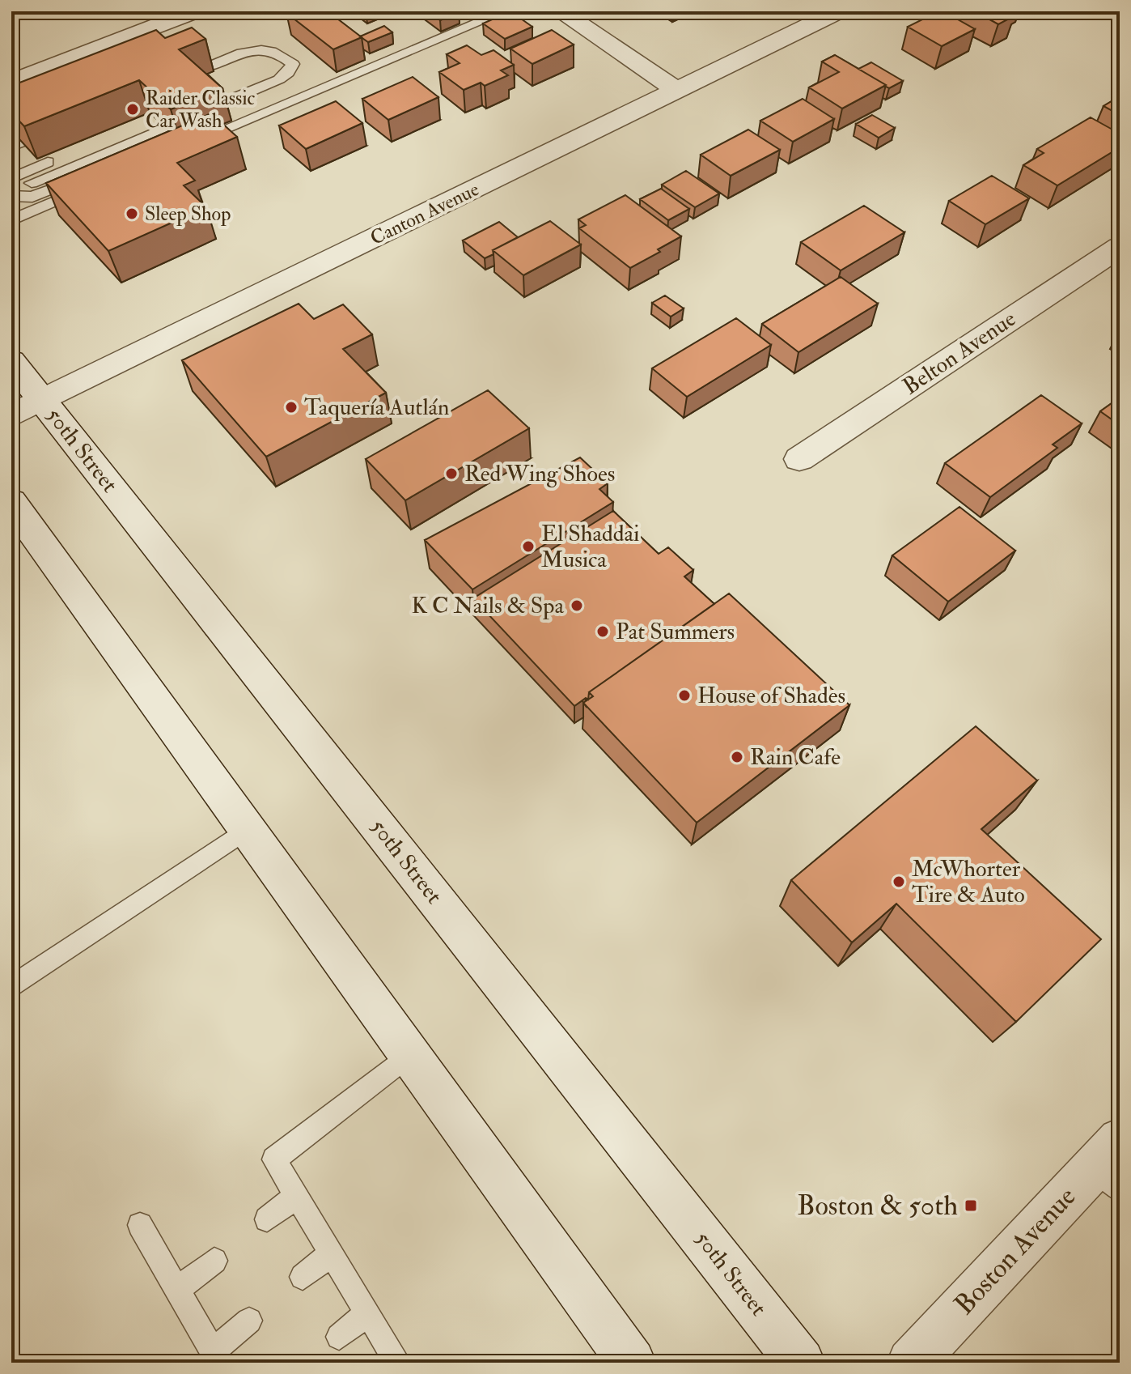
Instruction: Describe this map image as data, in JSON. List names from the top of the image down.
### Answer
{
  "streets": {
    "street": [
      "Canton Avenue",
      "Belton Avenue",
      "50th Street",
      "Boston Avenue"
    ]
  },
  "crossings": [
    ["Canton Avenue", "50th Street"]
  ],
  "places": {
    "other": [
      "Raider Classic Car Wash",
      "Sleep Shop",
      "Taquería Autlán",
      "Red Wing Shoes",
      "El Shaddai Musica",
      "K C Nails & Spa",
      "Pat Summers",
      "House of Shades",
      "Rain Cafe",
      "McWhorter Tire & Auto"
    ],
    "transit": ["Boston & 50th"]
  }
}
